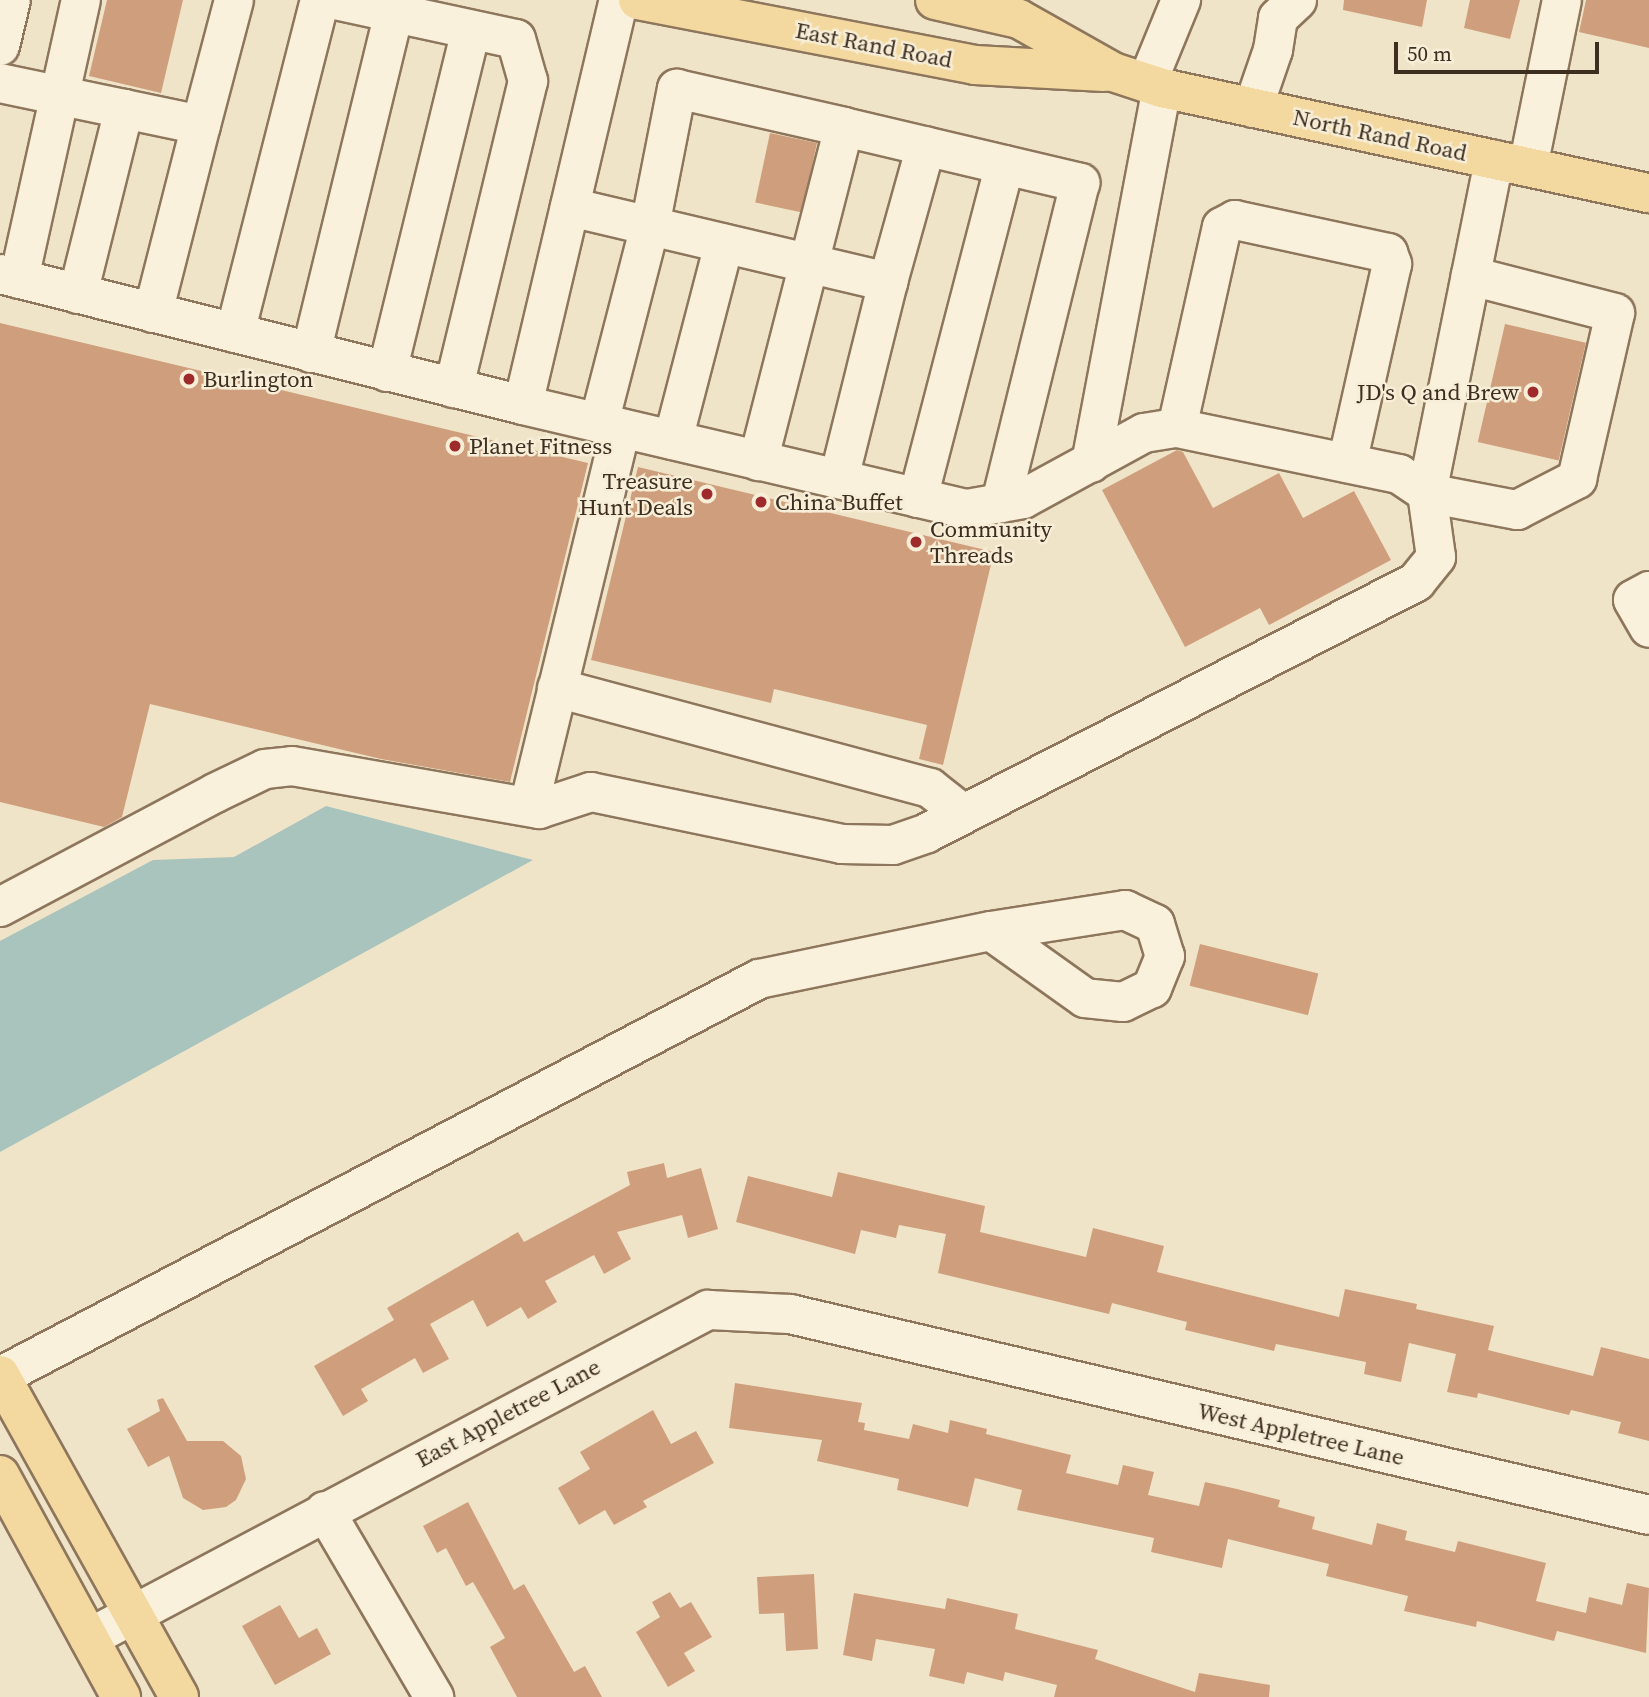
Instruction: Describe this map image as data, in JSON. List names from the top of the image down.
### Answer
{
  "streets": {
    "main road": ["East Rand Road", "North Rand Road"],
    "street": ["East Appletree Lane", "West Appletree Lane"]
  },
  "crossings": [
    ["East Rand Road", "North Rand Road"],
    ["East Appletree Lane", "West Appletree Lane"]
  ],
  "places": [
    "Burlington",
    "JD's Q and Brew",
    "Planet Fitness",
    "Treasure Hunt Deals",
    "China Buffet",
    "Community Threads"
  ],
  "scale_bar": "50 m"
}
